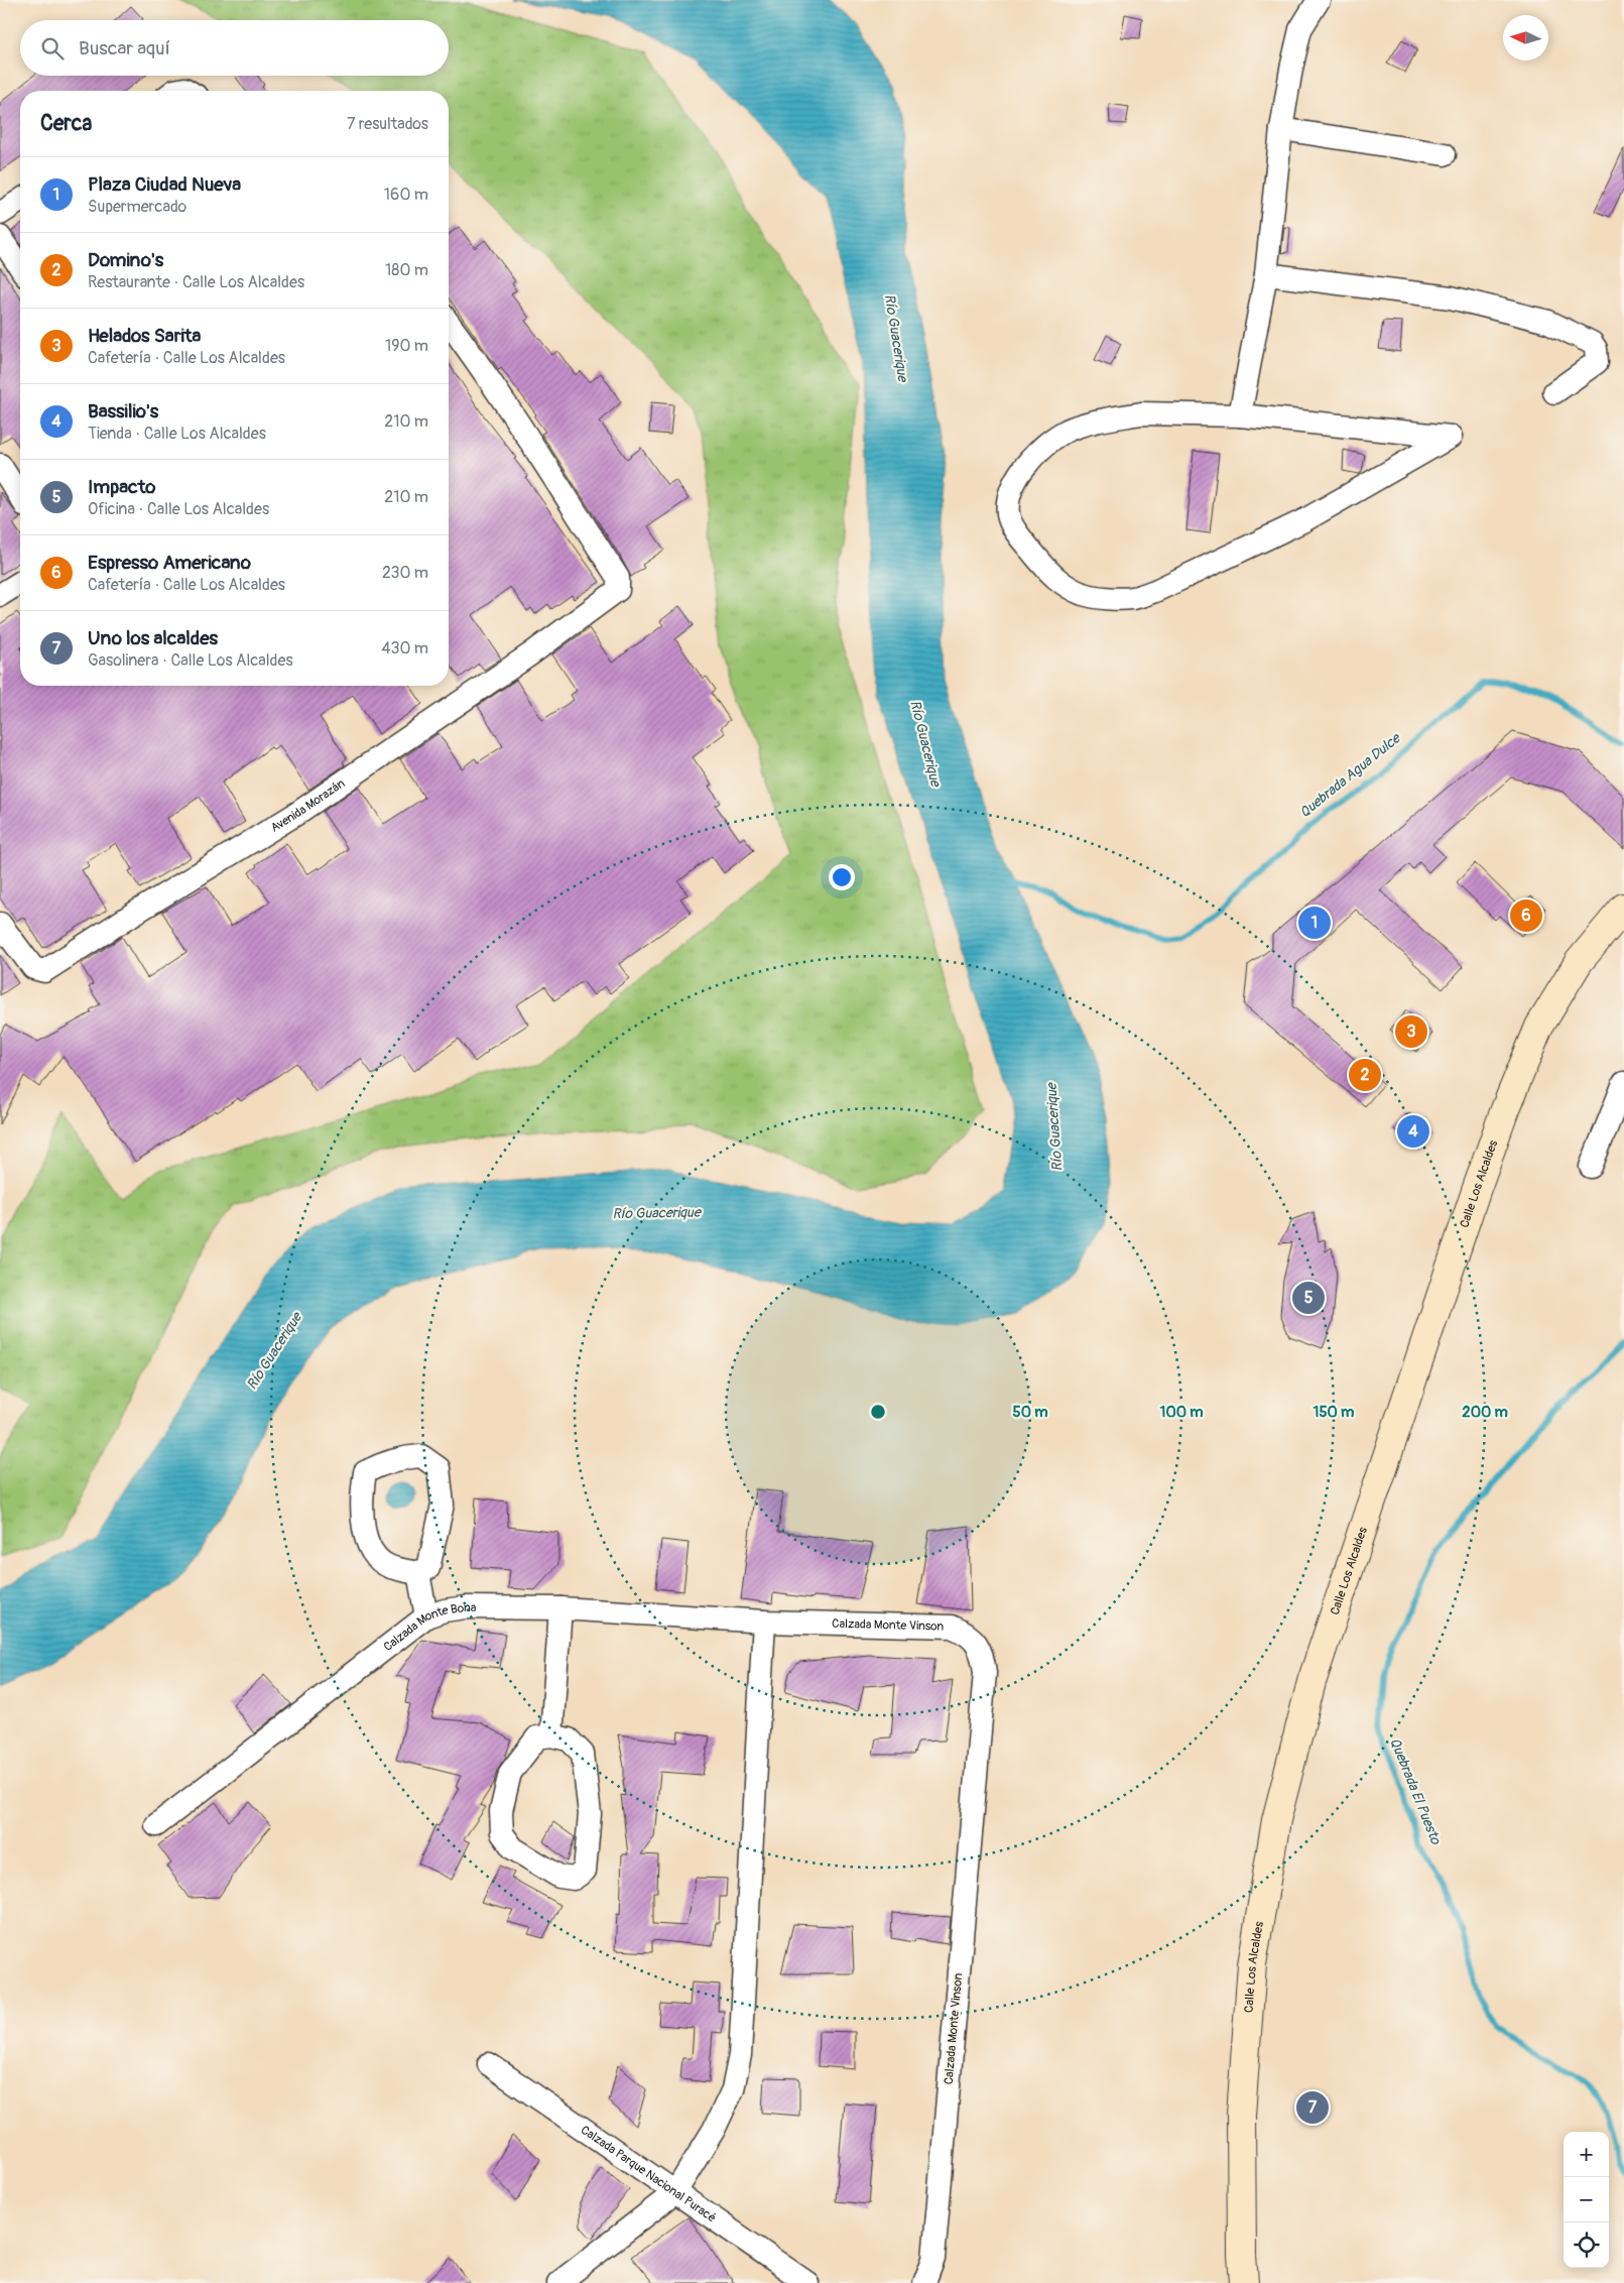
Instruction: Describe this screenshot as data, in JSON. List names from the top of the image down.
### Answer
{
  "streets": {
    "main road": ["Calle Los Alcaldes"],
    "street": [
      "Avenida Morazán",
      "Calzada Monte Vinson",
      "Calzada Monte Bona",
      "Calzada Parque Nacional Puracé"
    ]
  },
  "crossings": [
    ["Calzada Monte Vinson", "Calzada Monte Bona"]
  ],
  "water": ["Río Guacerique", "Quebrada Agua Dulce", "Quebrada El Puesto"],
  "north": "left",
  "page": {
    "search": "Buscar aquí",
    "heading": ["Cerca", "7 resultados"],
    "list": [
      {
        "mark": "1",
        "name": "Plaza Ciudad Nueva",
        "note": "Supermercado",
        "value": "160 m"
      },
      {
        "mark": "2",
        "name": "Domino's",
        "note": "Restaurante · Calle Los Alcaldes",
        "value": "180 m"
      },
      {
        "mark": "3",
        "name": "Helados Sarita",
        "note": "Cafetería · Calle Los Alcaldes",
        "value": "190 m"
      },
      {
        "mark": "4",
        "name": "Bassilio's",
        "note": "Tienda · Calle Los Alcaldes",
        "value": "210 m"
      },
      {
        "mark": "5",
        "name": "Impacto",
        "note": "Oficina · Calle Los Alcaldes",
        "value": "210 m"
      },
      {
        "mark": "6",
        "name": "Espresso Americano",
        "note": "Cafetería · Calle Los Alcaldes",
        "value": "230 m"
      },
      {
        "mark": "7",
        "name": "Uno los alcaldes",
        "note": "Gasolinera · Calle Los Alcaldes",
        "value": "430 m"
      }
    ],
    "pins": [
      "6",
      "1",
      "3",
      "2",
      "4",
      "5",
      "7"
    ],
    "map_buttons": ["+", "−"]
  },
  "rings": [
    "50 m",
    "100 m",
    "150 m",
    "200 m"
  ]
}
